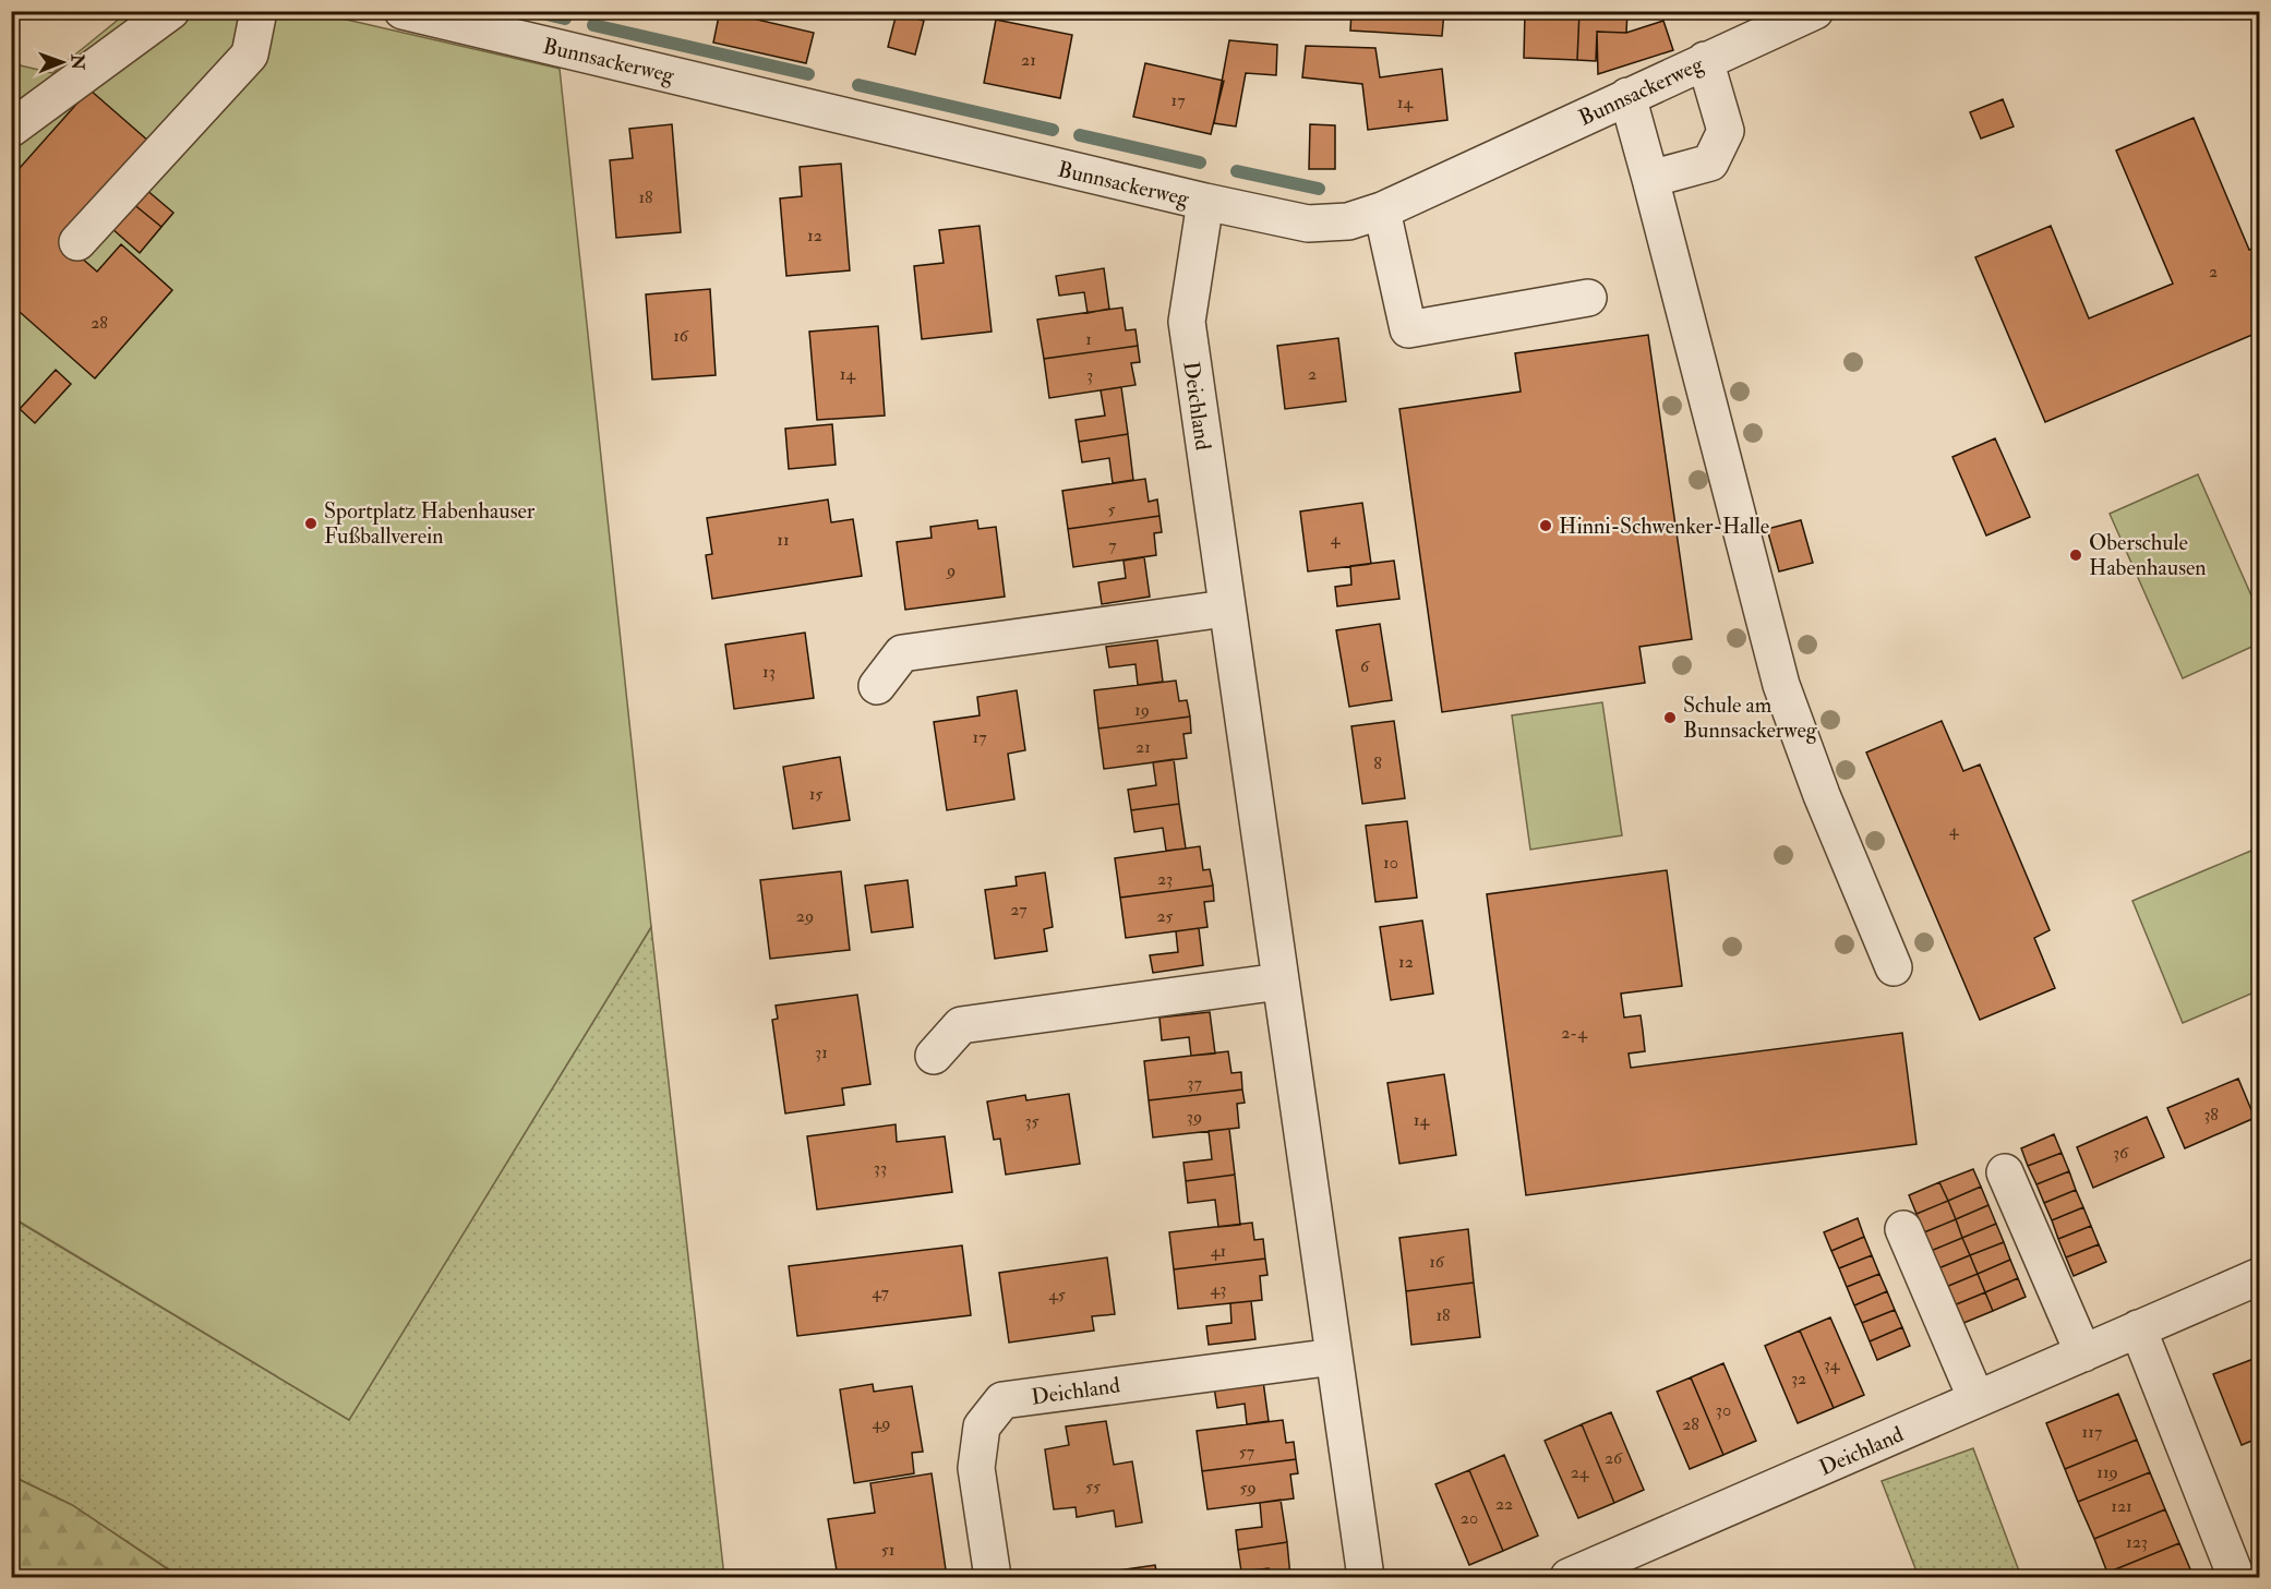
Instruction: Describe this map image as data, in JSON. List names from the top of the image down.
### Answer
{
  "streets": {
    "street": ["Bunnsackerweg", "Deichland"]
  },
  "crossings": [
    ["Bunnsackerweg", "Deichland"]
  ],
  "places": [
    "Sportplatz Habenhauser Fußballverein",
    "Hinni-Schwenker-Halle",
    "Oberschule Habenhausen",
    "Schule am Bunnsackerweg"
  ],
  "house_numbers": [
    "21",
    "17",
    "14",
    "18",
    "12",
    "2",
    "28",
    "16",
    "1",
    "14",
    "2",
    "3",
    "5",
    "4",
    "11",
    "7",
    "9",
    "6",
    "13",
    "19",
    "17",
    "21",
    "8",
    "15",
    "4",
    "10",
    "23",
    "27",
    "29",
    "25",
    "12",
    "2-4",
    "31",
    "37",
    "38",
    "39",
    "14",
    "35",
    "36",
    "33",
    "41",
    "16",
    "43",
    "47",
    "45",
    "18",
    "34",
    "32",
    "30",
    "49",
    "28",
    "117",
    "57",
    "26",
    "24",
    "119",
    "55",
    "59",
    "22",
    "121",
    "20",
    "123",
    "51"
  ],
  "north": "right"
}
